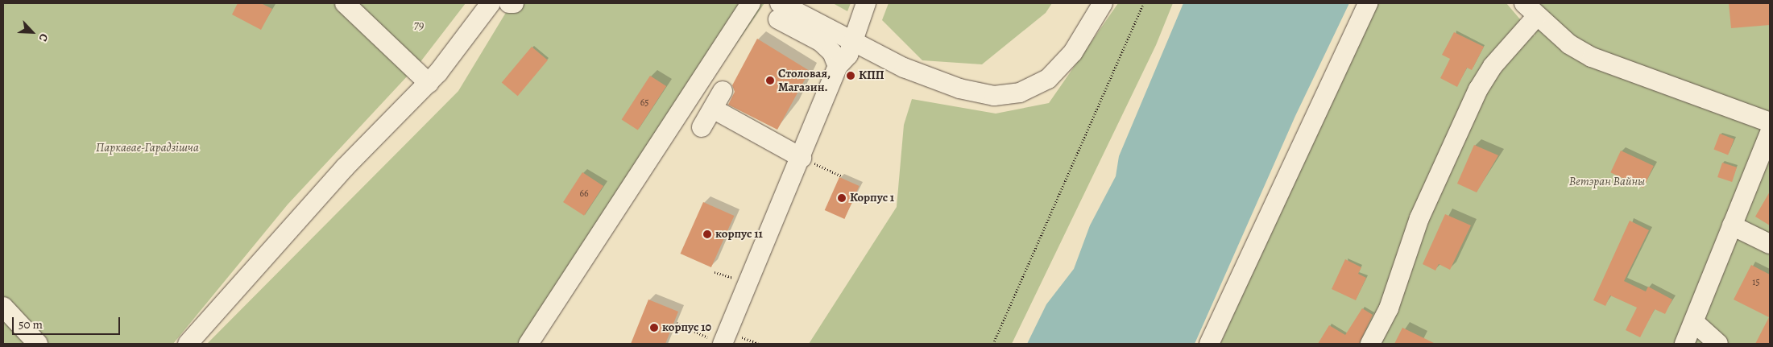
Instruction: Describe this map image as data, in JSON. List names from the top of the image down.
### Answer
{
  "parks": ["79", "Паркавае-Гарадзішча", "Ветэран Вайны"],
  "places": [
    "КПП",
    "Столовая, Магазин.",
    "Корпус 1",
    "корпус 11",
    "корпус 10"
  ],
  "house_numbers": ["65", "66", "15"],
  "scale_bar": "50 m",
  "north": "bottom right"
}
